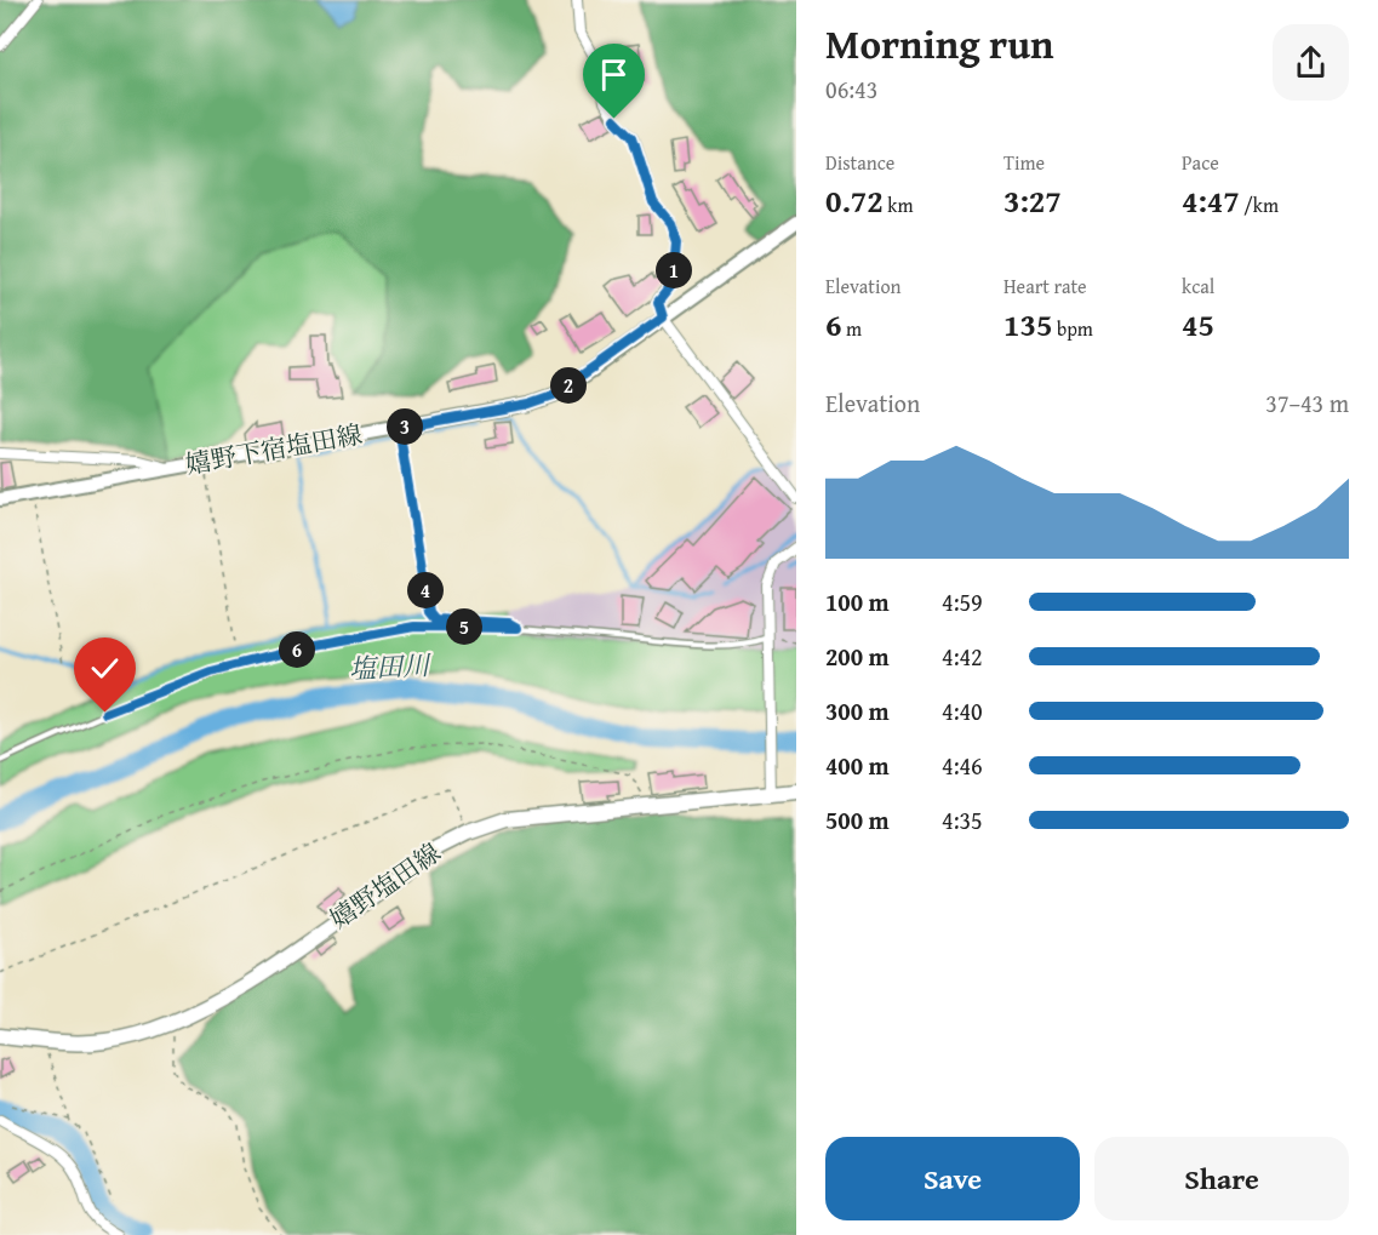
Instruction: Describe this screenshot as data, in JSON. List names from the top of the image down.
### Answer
{
  "streets": {
    "main road": ["嬉野下宿塩田線", "嬉野塩田線"]
  },
  "water": ["塩田川"],
  "page": {
    "heading": ["Morning run", "06:43"],
    "stats": [
      ["Distance", "0.72 km"],
      ["Time", "3:27"],
      ["Pace", "4:47 /km"],
      ["Elevation", "6 m"],
      ["Heart rate", "135 bpm"],
      ["kcal", "45"]
    ],
    "pins": [
      "1",
      "2",
      "3",
      "4",
      "5",
      "6"
    ],
    "chart": ["Elevation", "37–43 m"],
    "list": [
      {
        "name": "100 m",
        "note": "4:59"
      },
      {
        "name": "200 m",
        "note": "4:42"
      },
      {
        "name": "300 m",
        "note": "4:40"
      },
      {
        "name": "400 m",
        "note": "4:46"
      },
      {
        "name": "500 m",
        "note": "4:35"
      }
    ],
    "buttons": ["Save", "Share"]
  }
}
